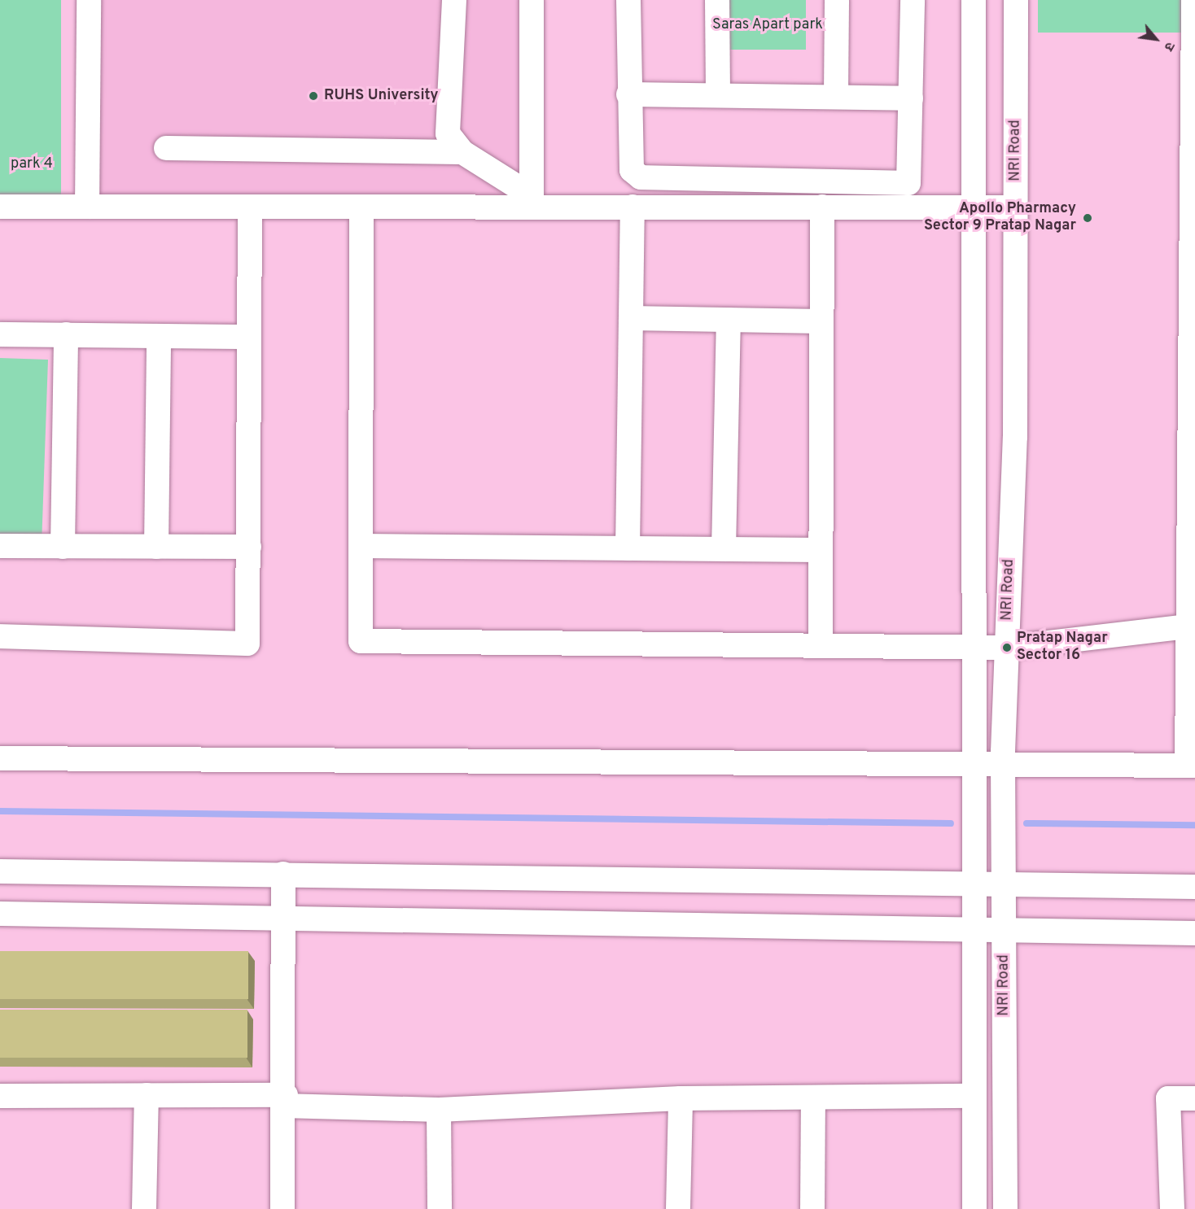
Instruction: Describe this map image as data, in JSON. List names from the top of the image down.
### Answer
{
  "streets": {
    "street": ["NRI Road"]
  },
  "parks": ["Saras Apart park", "park 4"],
  "places": ["RUHS University", "Apollo Pharmacy Sector 9 Pratap Nagar", "Pratap Nagar Sector 16"],
  "north": "bottom right"
}
